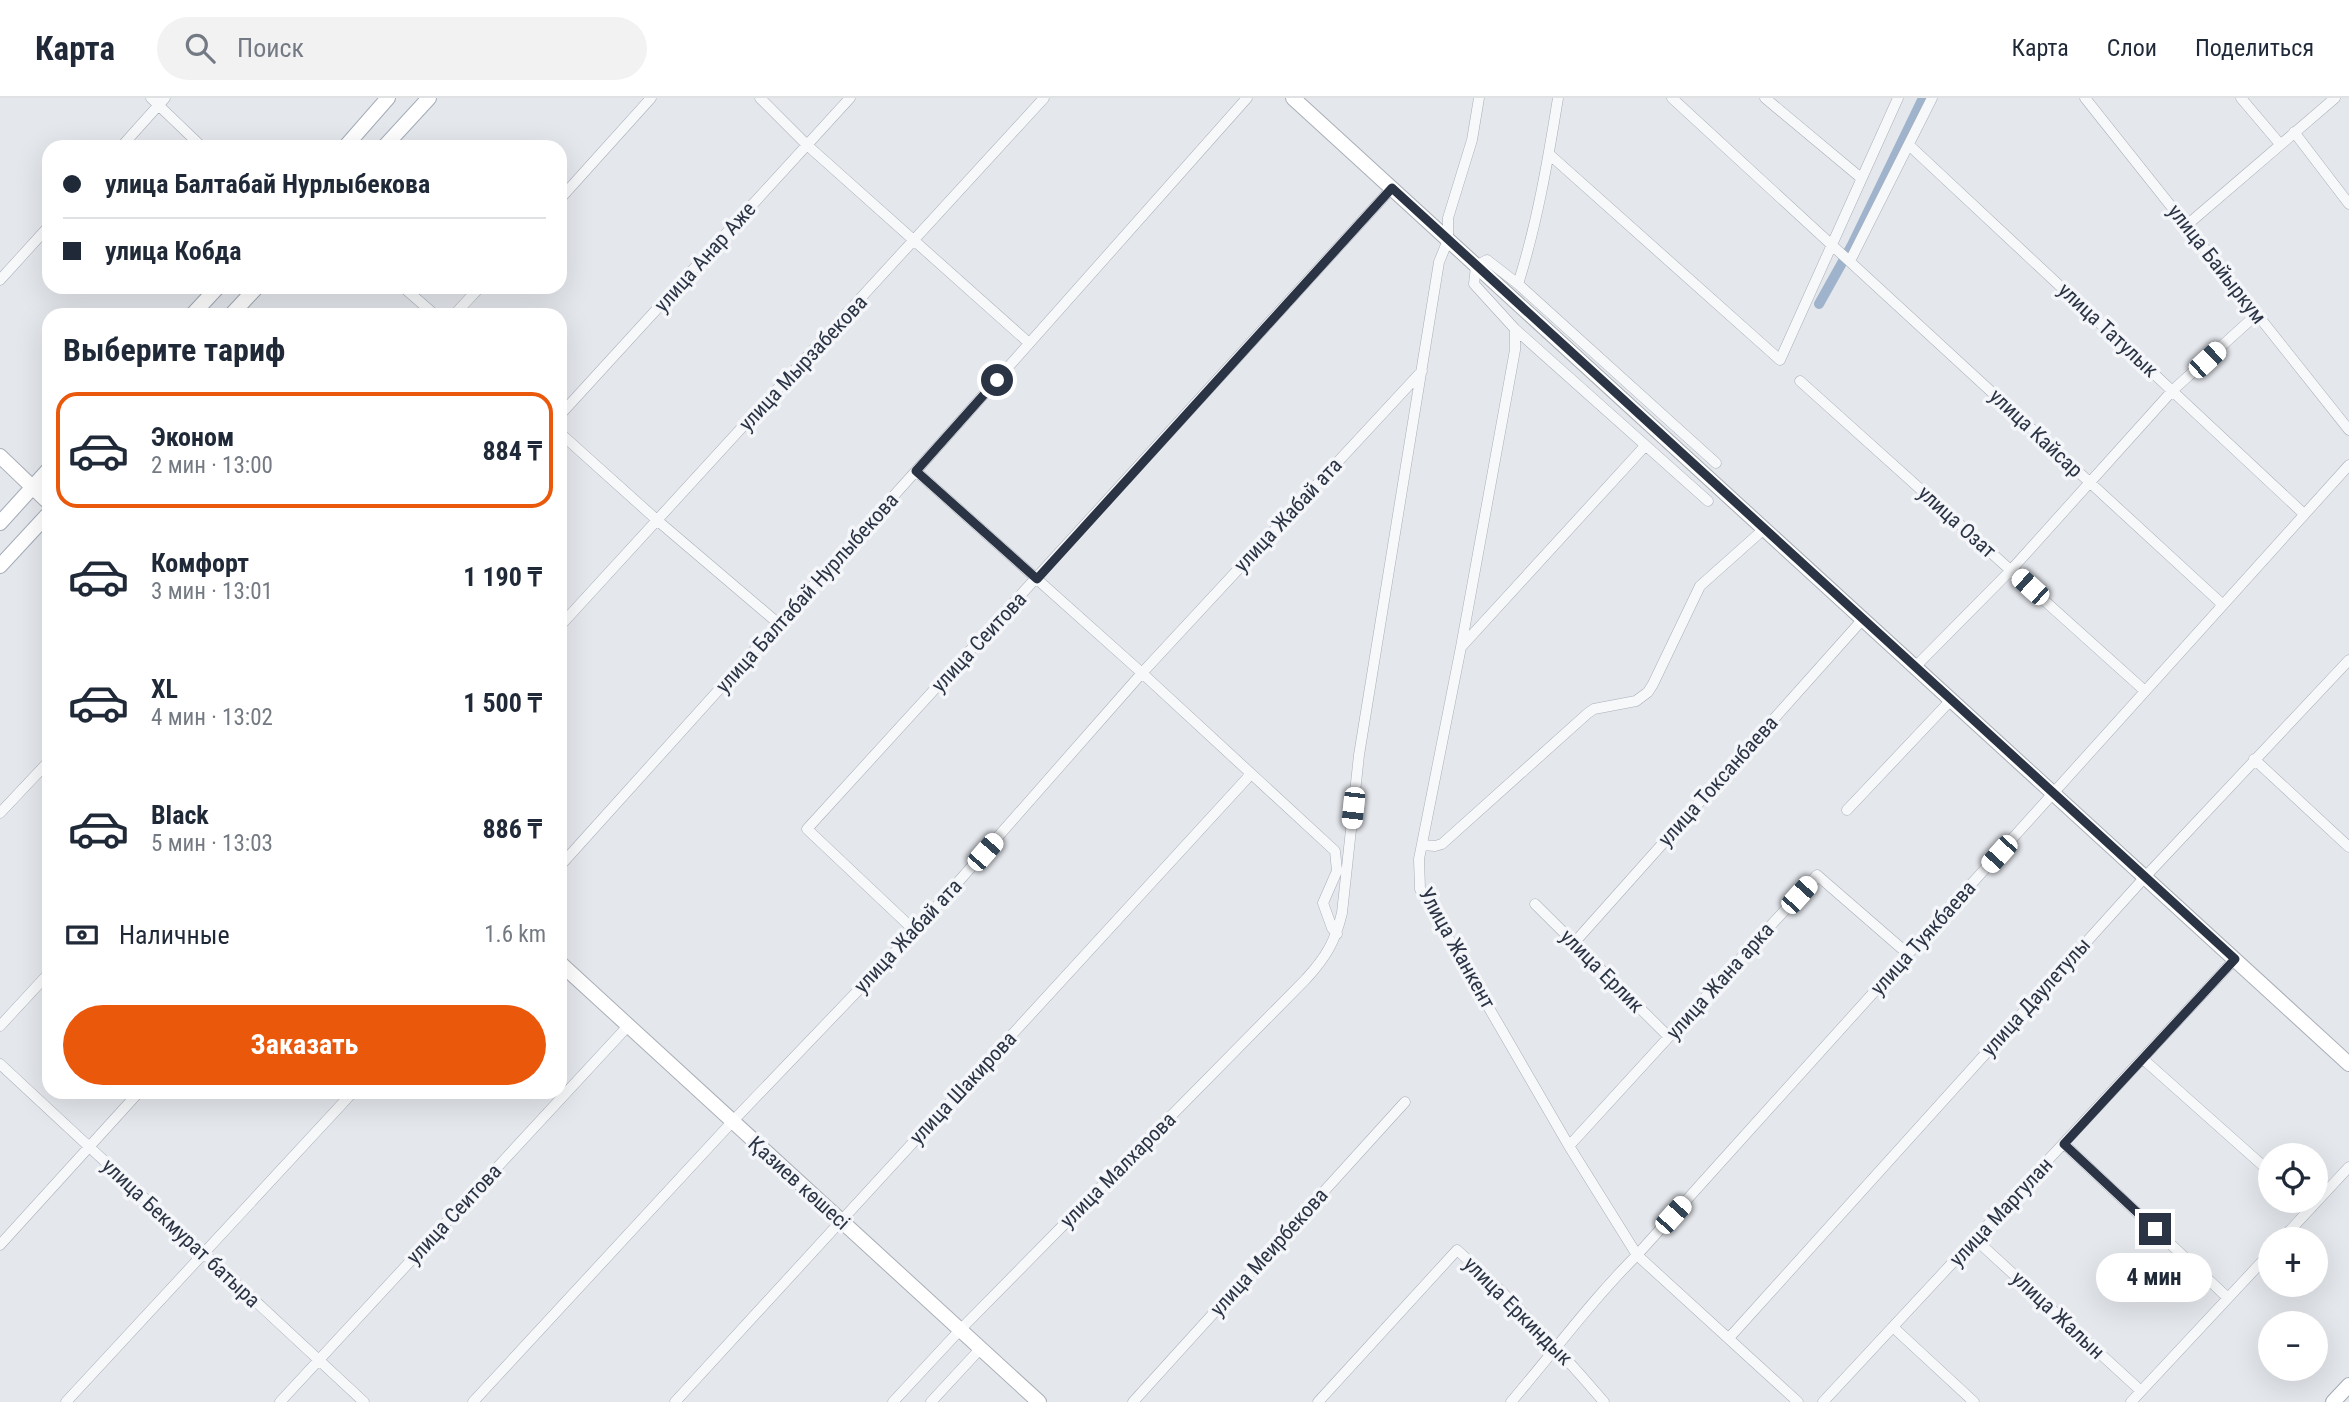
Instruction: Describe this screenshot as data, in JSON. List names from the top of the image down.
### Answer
{
  "streets": {
    "main road": ["Қазиев көшесі"],
    "street": [
      "улица Анар Аже",
      "улица Байыркум",
      "улица Татулык",
      "улица Мырзабекова",
      "улица Кайсар",
      "улица Жабай ата",
      "улица Озат",
      "улица Балтабай Нурлыбекова",
      "улица Сеитова",
      "улица Токсанбаева",
      "улица Туякбаева",
      "Улица Жанкент",
      "улица Ерлик",
      "улица Жана арка",
      "улица Даулетулы",
      "улица Шакирова",
      "улица Малхарова",
      "улица Маргулан",
      "улица Бекмурат батыра",
      "улица Меирбекова",
      "улица Еркиндык",
      "улица Жалын"
    ]
  },
  "crossings": [
    ["улица Татулык", "улица Туякбаева"],
    ["улица Кайсар", "улица Туякбаева"],
    ["улица Жабай ата", "улица Сеитова"],
    ["улица Жабай ата", "улица Малхарова"],
    ["улица Жабай ата", "Қазиев көшесі"],
    ["улица Озат", "улица Туякбаева"],
    ["улица Сеитова", "Қазиев көшесі"],
    ["улица Сеитова", "улица Бекмурат батыра"],
    ["улица Токсанбаева", "улица Ерлик"],
    ["улица Туякбаева", "Улица Жанкент"],
    ["улица Туякбаева", "улица Жана арка"],
    ["улица Туякбаева", "улица Еркиндык"],
    ["Улица Жанкент", "улица Жана арка"],
    ["Улица Жанкент", "улица Даулетулы"],
    ["улица Ерлик", "улица Жана арка"],
    ["улица Шакирова", "Қазиев көшесі"],
    ["улица Малхарова", "Қазиев көшесі"],
    ["улица Маргулан", "улица Жалын"]
  ],
  "page": {
    "header": "Карта",
    "search": "Поиск",
    "nav": ["Карта", "Слои", "Поделиться"],
    "banner": ["улица Балтабай Нурлыбекова", "улица Кобда"],
    "heading": "Выберите тариф",
    "list": [
      {
        "name": "Эконом",
        "note": "2 мин · 13:00",
        "value": "884 ₸"
      },
      {
        "name": "Комфорт",
        "note": "3 мин · 13:01",
        "value": "1 190 ₸"
      },
      {
        "name": "XL",
        "note": "4 мин · 13:02",
        "value": "1 500 ₸"
      },
      {
        "name": "Black",
        "note": "5 мин · 13:03",
        "value": "886 ₸"
      }
    ],
    "pay": ["Наличные", "1.6 km"],
    "buttons": "Заказать",
    "map_buttons": ["+", "−"],
    "bubble": "4 мин"
  }
}
